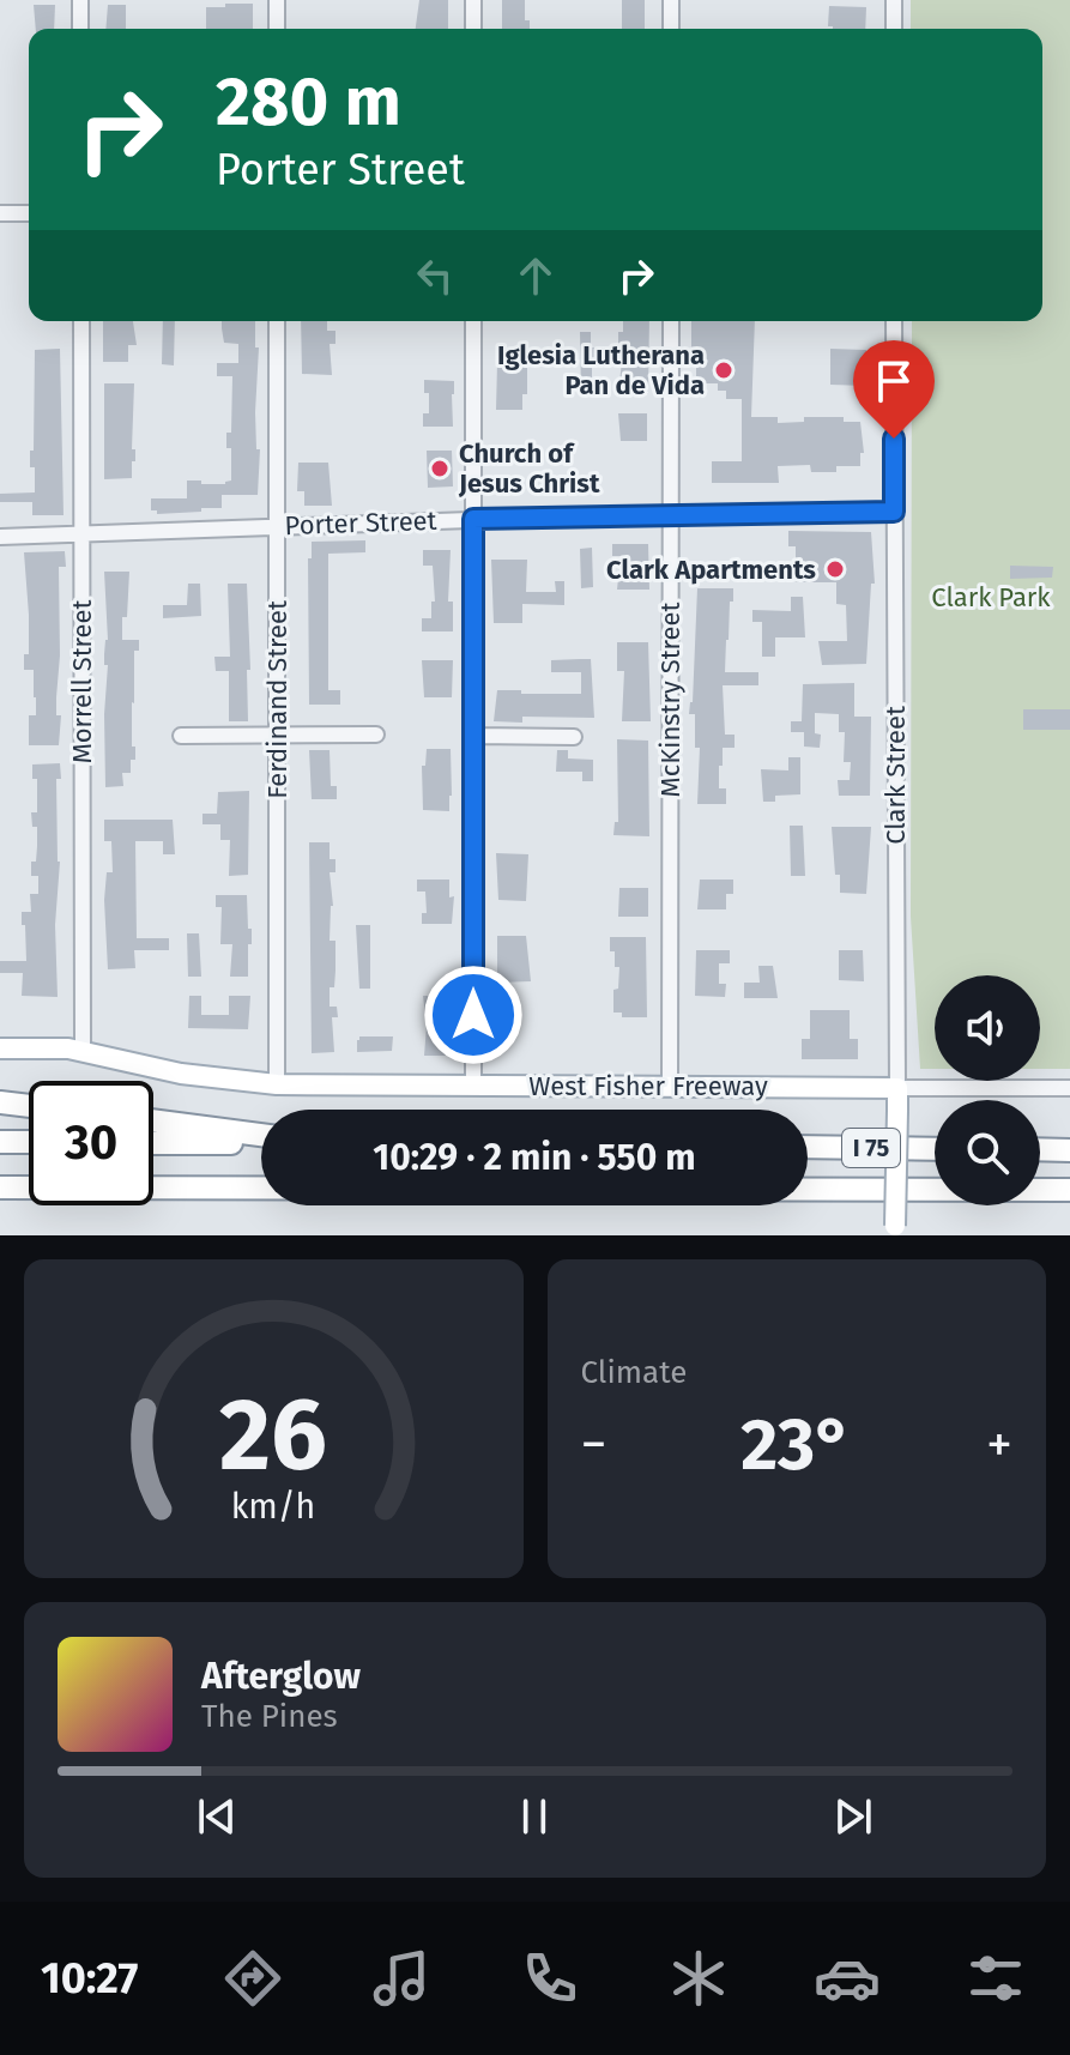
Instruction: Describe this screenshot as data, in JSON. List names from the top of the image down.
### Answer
{
  "streets": {
    "highway": ["I 75"],
    "main road": ["Clark Street", "West Fisher Freeway"],
    "street": [
      "Porter Street",
      "Morrell Street",
      "Ferdinand Street",
      "McKinstry Street"
    ]
  },
  "crossings": [
    ["Porter Street", "Morrell Street"],
    ["Porter Street", "Ferdinand Street"],
    ["Porter Street", "McKinstry Street"],
    ["Porter Street", "Clark Street"],
    ["Morrell Street", "West Fisher Freeway"],
    ["Ferdinand Street", "West Fisher Freeway"],
    ["McKinstry Street", "West Fisher Freeway"],
    ["Clark Street", "West Fisher Freeway"]
  ],
  "parks": ["Clark Park"],
  "places": ["Iglesia Lutherana Pan de Vida", "Church of Jesus Christ", "Clark Apartments"],
  "page": {
    "turn": ["280 m", "Porter Street"],
    "limit": "30",
    "trip": "10:29 · 2 min · 550 m",
    "tile": "Climate",
    "heat": ["−", "23°", "+"],
    "song": ["Afterglow", "The Pines"],
    "tabs": "10:27",
    "gauge": ["26", "km/h"]
  }
}
